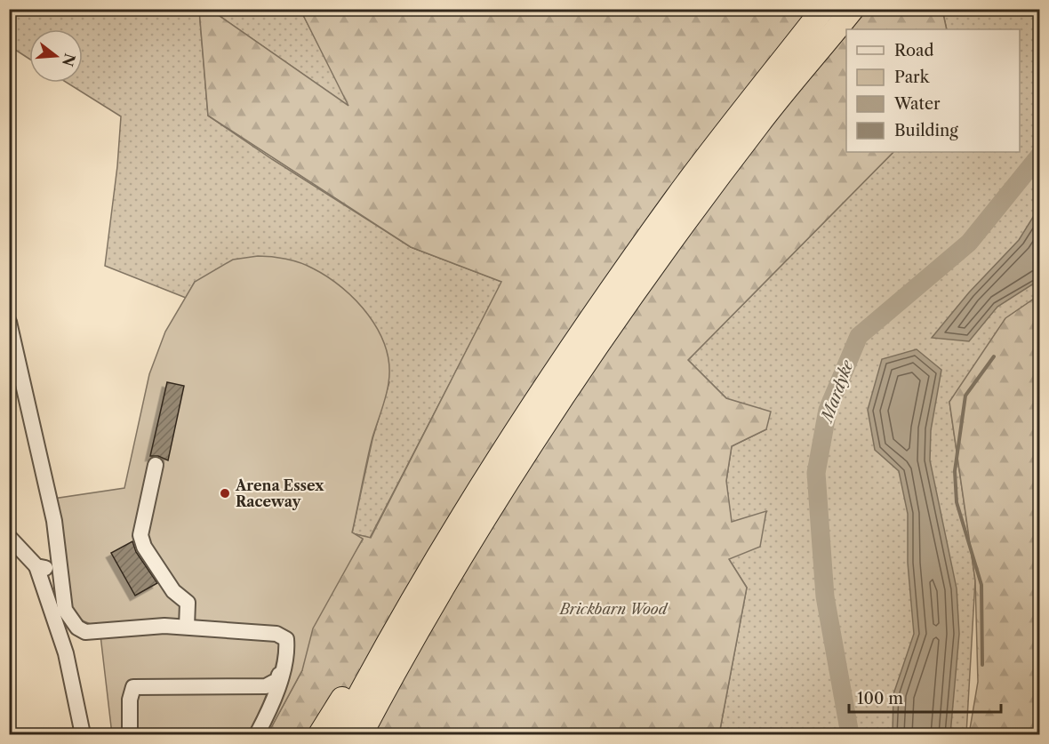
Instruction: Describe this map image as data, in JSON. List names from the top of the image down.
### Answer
{
  "water": ["Mardyke"],
  "parks": ["Brickbarn Wood"],
  "places": ["Arena Essex Raceway"],
  "legend": [
    "Road",
    "Park",
    "Water",
    "Building"
  ],
  "scale_bar": "100 m",
  "north": "right"
}
